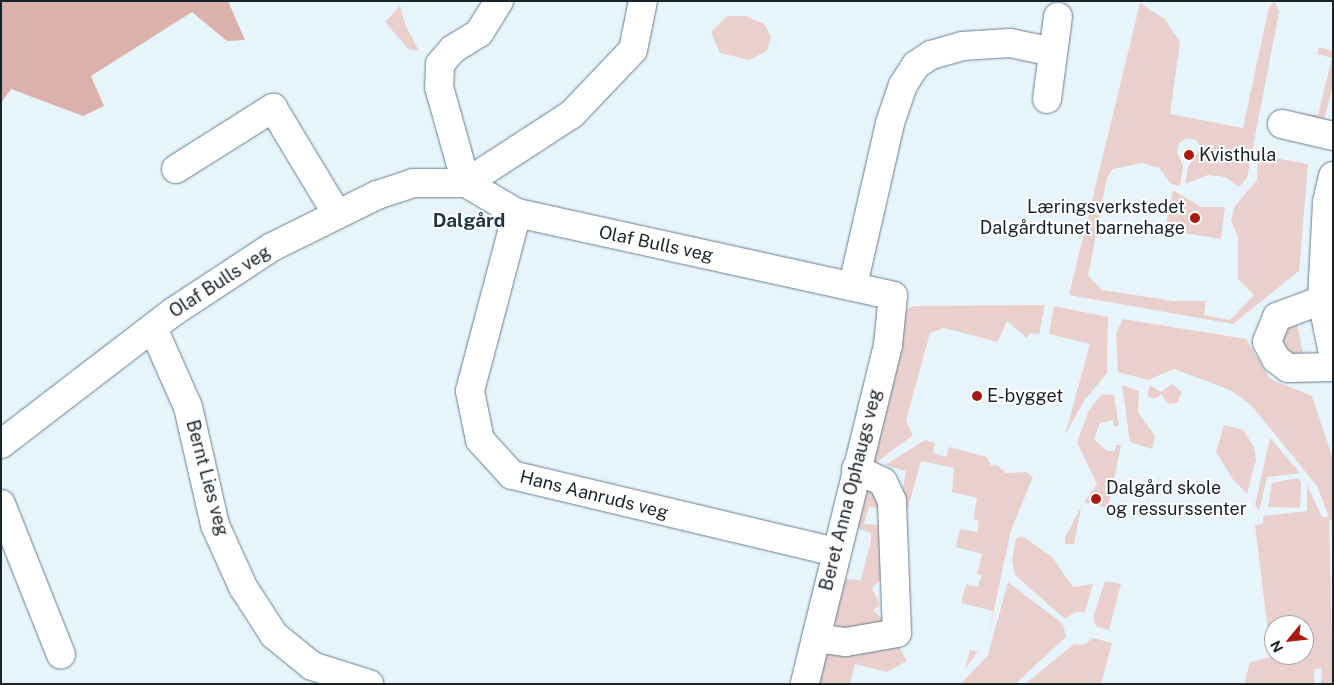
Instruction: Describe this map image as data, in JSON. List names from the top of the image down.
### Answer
{
  "streets": {
    "street": [
      "Olaf Bulls veg",
      "Bernt Lies veg",
      "Beret Anna Ophaugs veg",
      "Hans Aanruds veg"
    ]
  },
  "crossings": [
    ["Olaf Bulls veg", "Bernt Lies veg"],
    ["Olaf Bulls veg", "Beret Anna Ophaugs veg"],
    ["Olaf Bulls veg", "Hans Aanruds veg"],
    ["Beret Anna Ophaugs veg", "Hans Aanruds veg"]
  ],
  "districts": ["Dalgård"],
  "places": [
    "Kvisthula",
    "Læringsverkstedet Dalgårdtunet barnehage",
    "E-bygget",
    "Dalgård skole og ressurssenter"
  ],
  "north": "bottom left"
}
